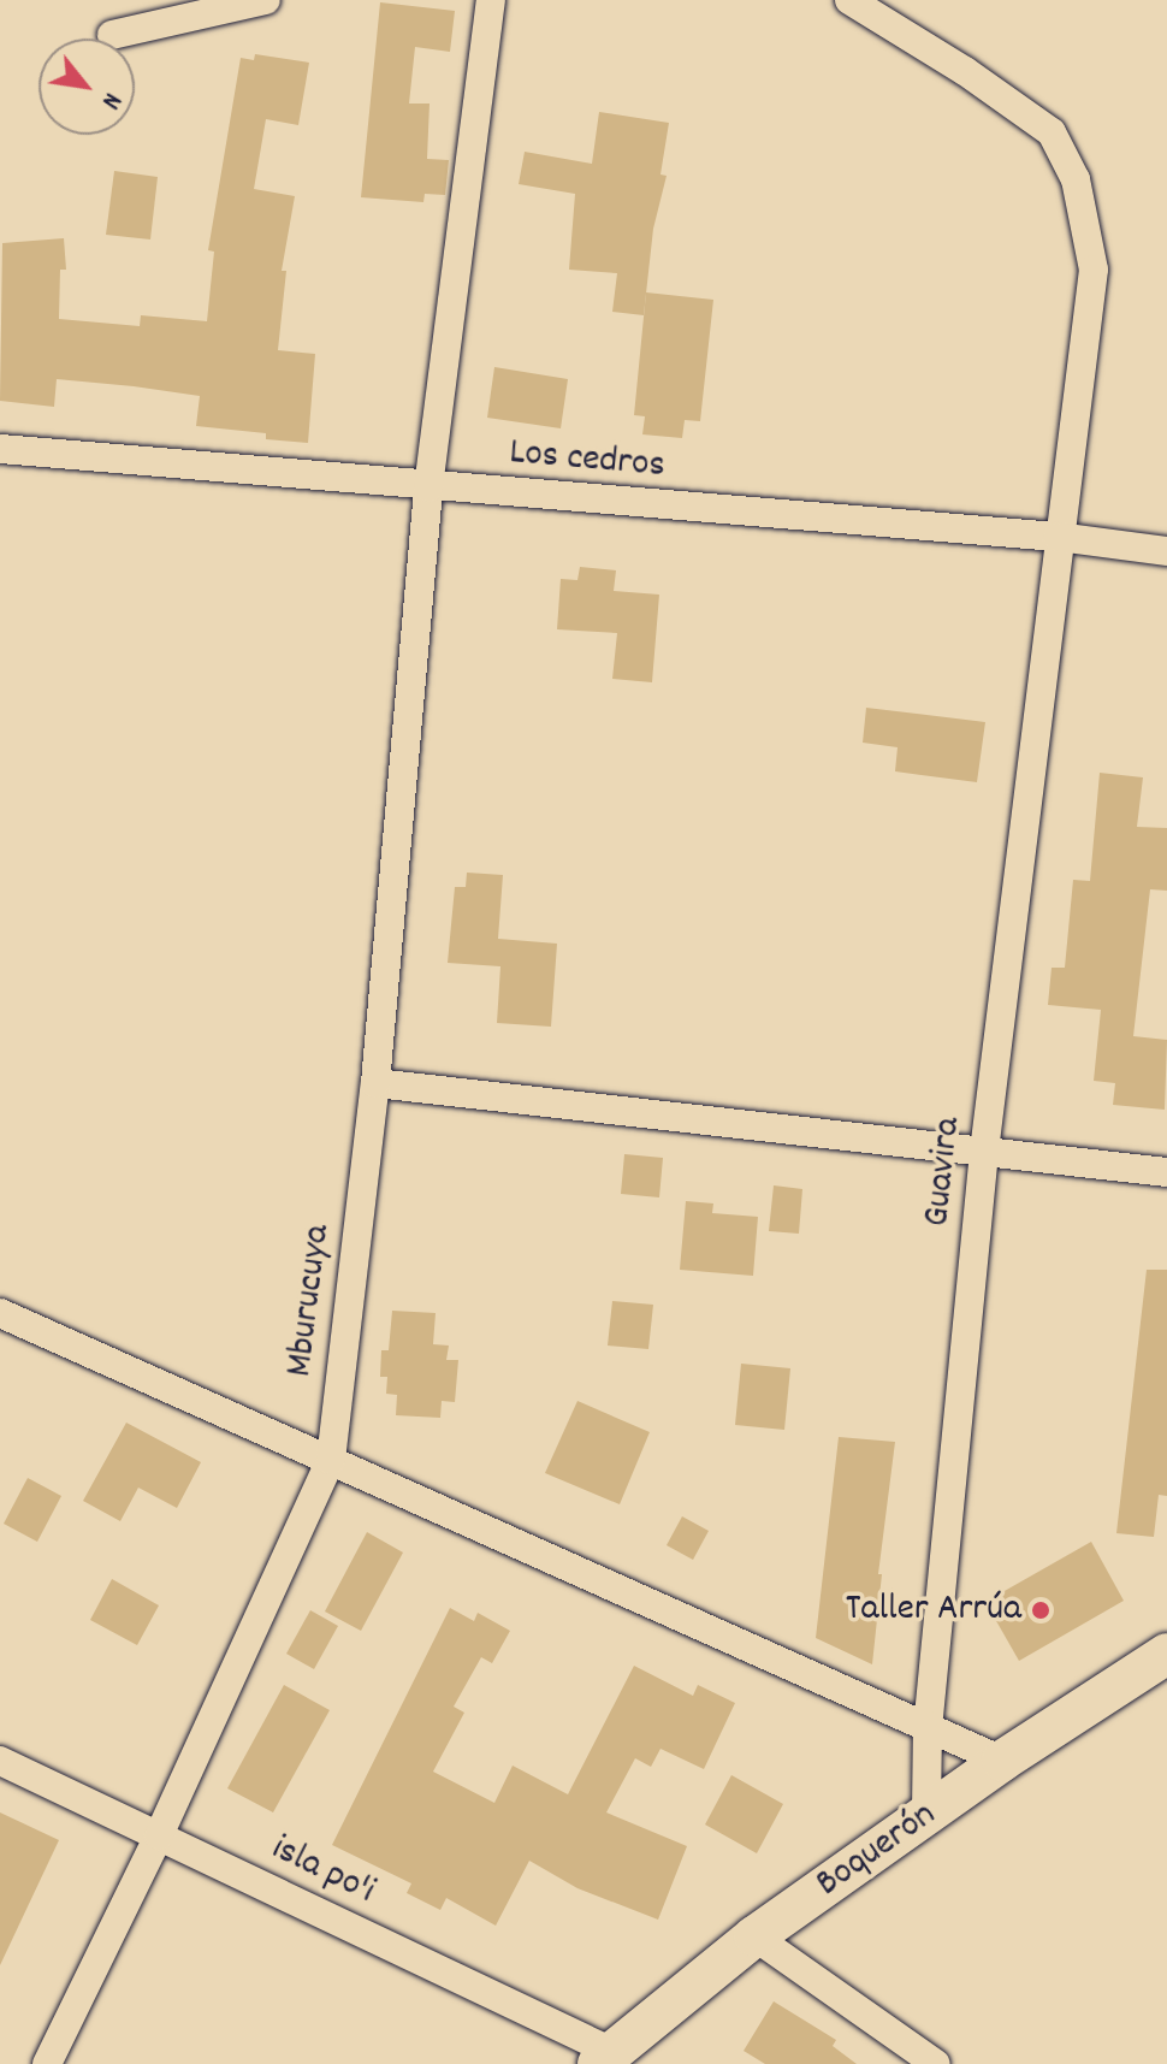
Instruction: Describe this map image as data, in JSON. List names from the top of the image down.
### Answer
{
  "streets": {
    "street": [
      "Los cedros",
      "Guavira",
      "Mburucuya",
      "Boquerón",
      "isla po'i"
    ]
  },
  "crossings": [
    ["Los cedros", "Guavira"],
    ["Los cedros", "Mburucuya"],
    ["Guavira", "Boquerón"],
    ["Mburucuya", "isla po'i"],
    ["Boquerón", "isla po'i"]
  ],
  "places": ["Taller Arrúa"],
  "north": "bottom right"
}
